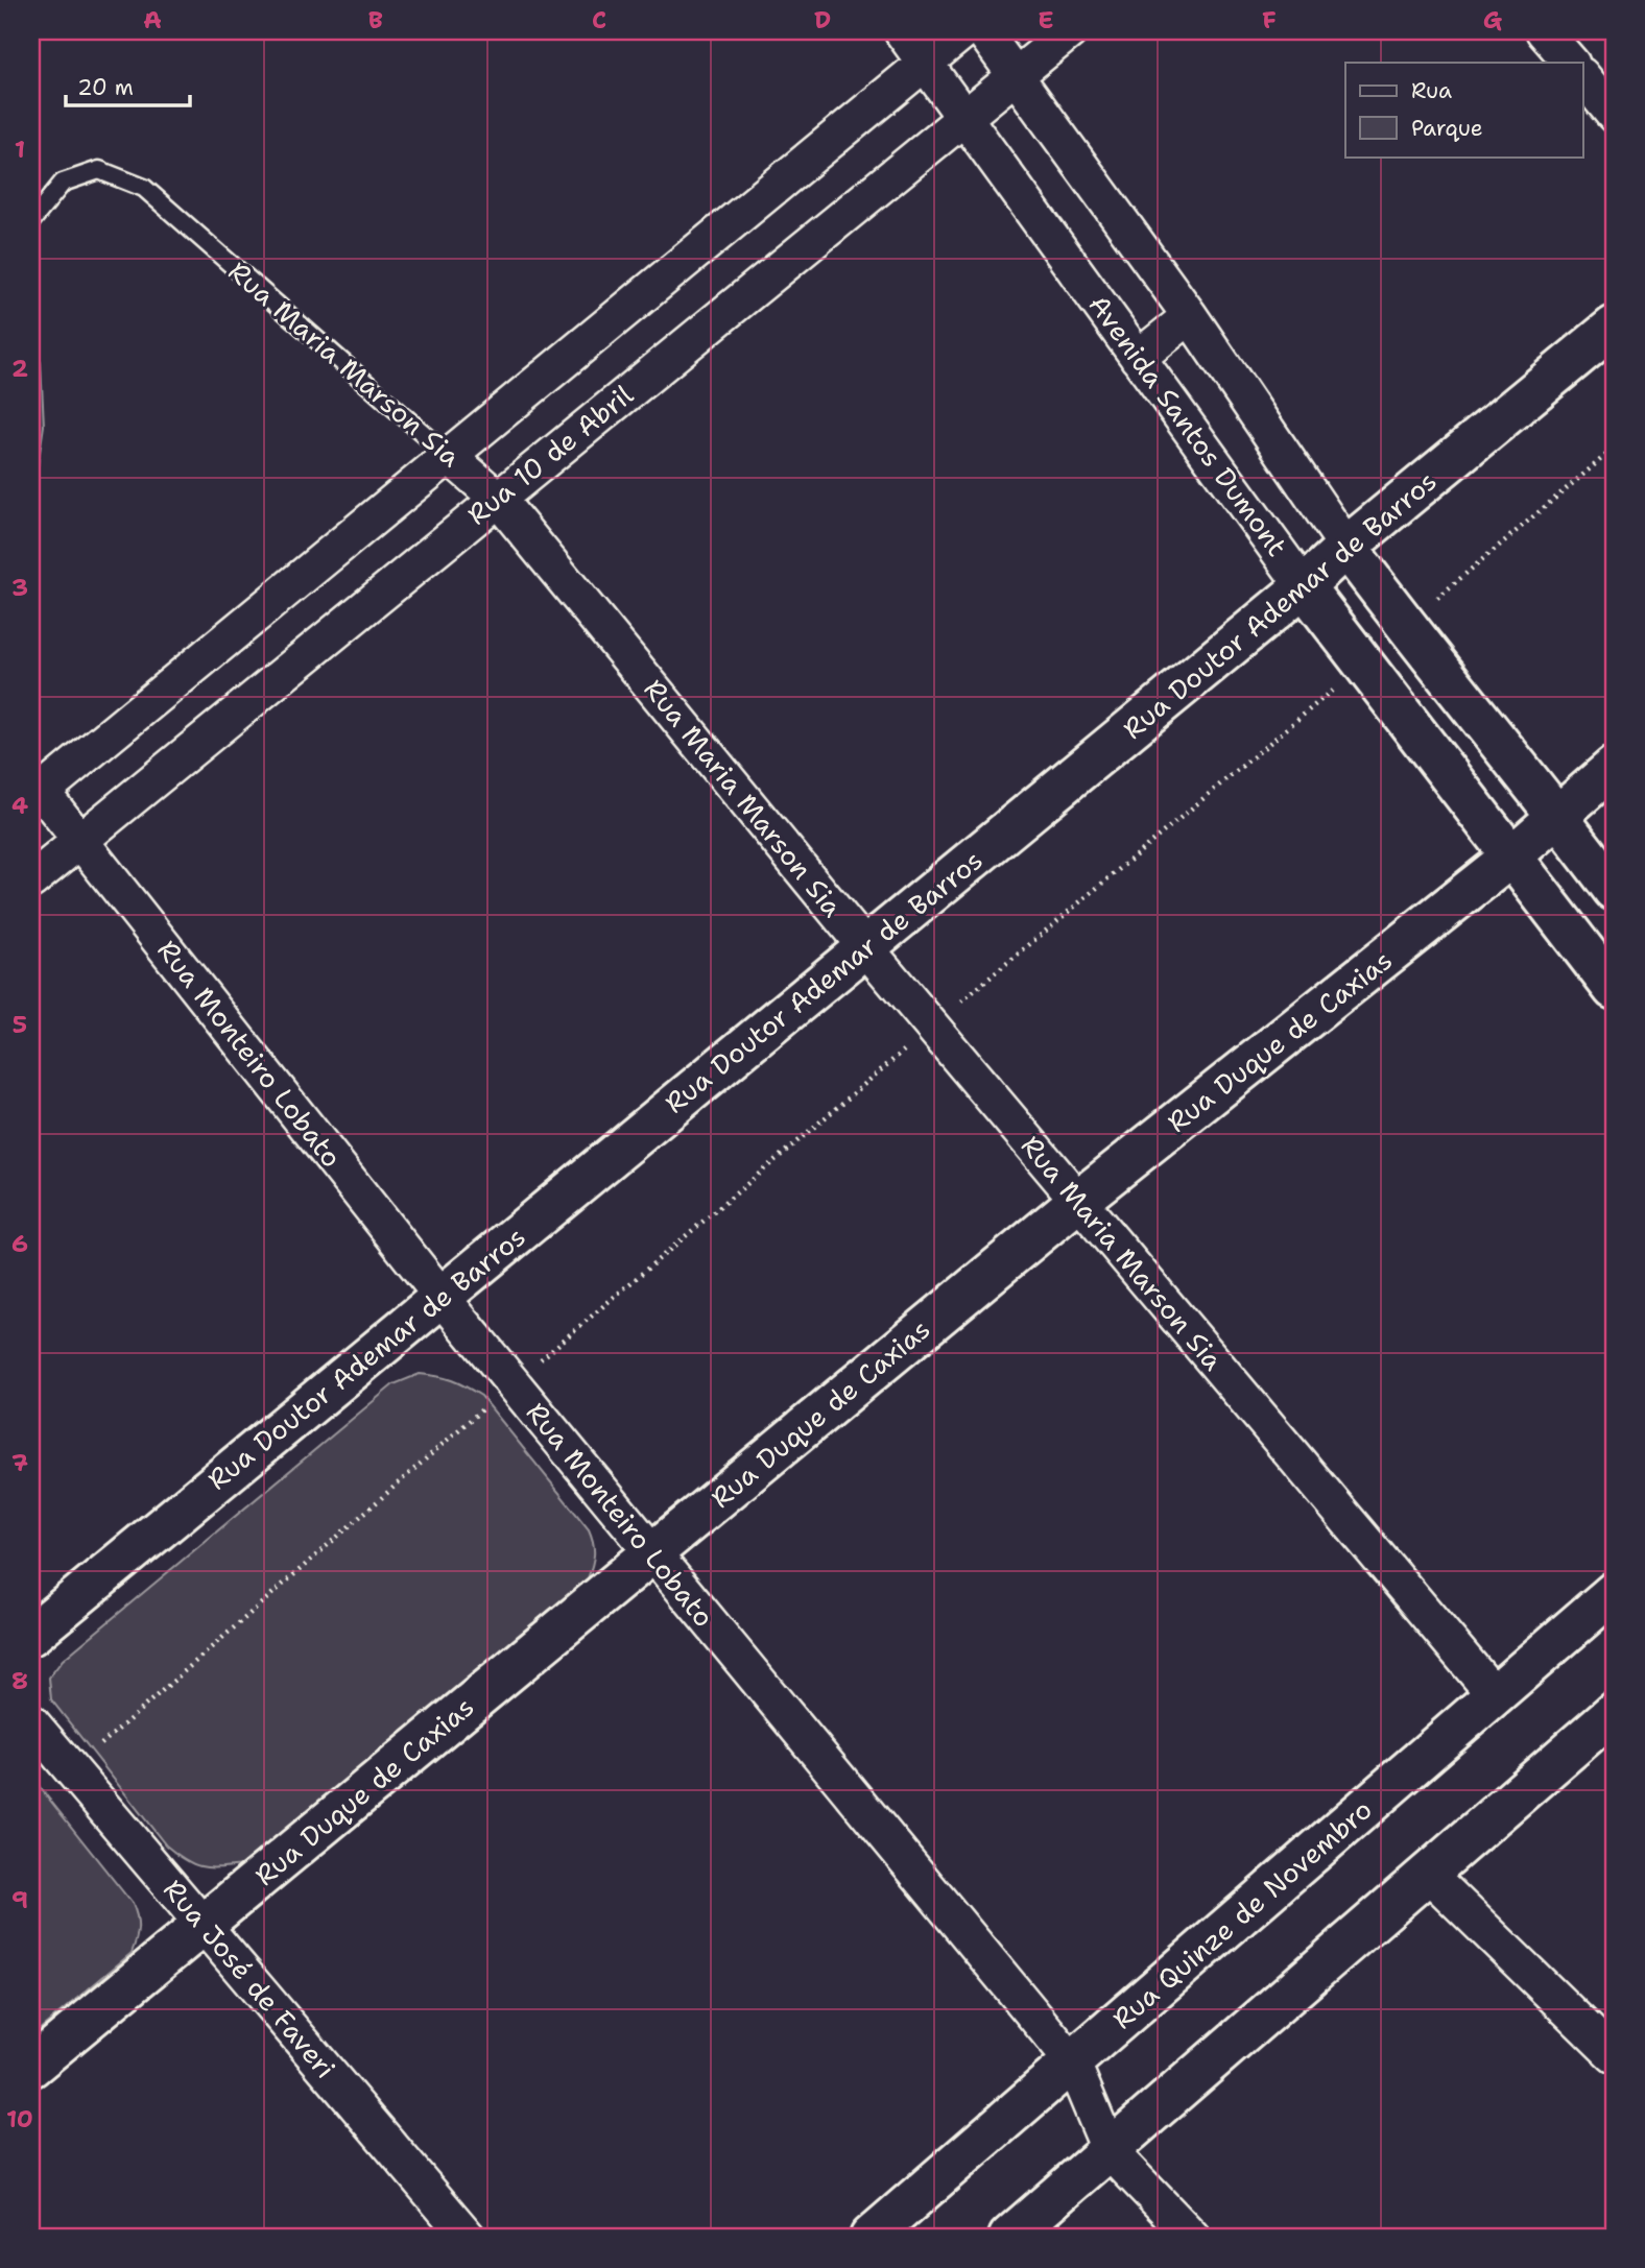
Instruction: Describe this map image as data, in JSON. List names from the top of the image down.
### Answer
{
  "streets": {
    "street": [
      "Rua Maria Marson Sia",
      "Avenida Santos Dumont",
      "Rua 10 de Abril",
      "Rua Doutor Ademar de Barros",
      "Rua Duque de Caxias",
      "Rua Monteiro Lobato",
      "Rua Quinze de Novembro",
      "Rua José de Faveri"
    ]
  },
  "crossings": [
    ["Rua Maria Marson Sia", "Rua 10 de Abril"],
    ["Rua Maria Marson Sia", "Rua Doutor Ademar de Barros"],
    ["Rua Maria Marson Sia", "Rua Duque de Caxias"],
    ["Rua Maria Marson Sia", "Rua Quinze de Novembro"],
    ["Avenida Santos Dumont", "Rua 10 de Abril"],
    ["Avenida Santos Dumont", "Rua Doutor Ademar de Barros"],
    ["Avenida Santos Dumont", "Rua Duque de Caxias"],
    ["Rua 10 de Abril", "Rua Monteiro Lobato"],
    ["Rua Doutor Ademar de Barros", "Rua Monteiro Lobato"],
    ["Rua Duque de Caxias", "Rua Monteiro Lobato"],
    ["Rua Duque de Caxias", "Rua José de Faveri"],
    ["Rua Monteiro Lobato", "Rua Quinze de Novembro"]
  ],
  "legend": ["Rua", "Parque"],
  "scale_bar": "20 m",
  "grid": {
    "columns": [
      "A",
      "B",
      "C",
      "D",
      "E",
      "F",
      "G"
    ],
    "rows": [
      "1",
      "2",
      "3",
      "4",
      "5",
      "6",
      "7",
      "8",
      "9",
      "10"
    ]
  }
}
